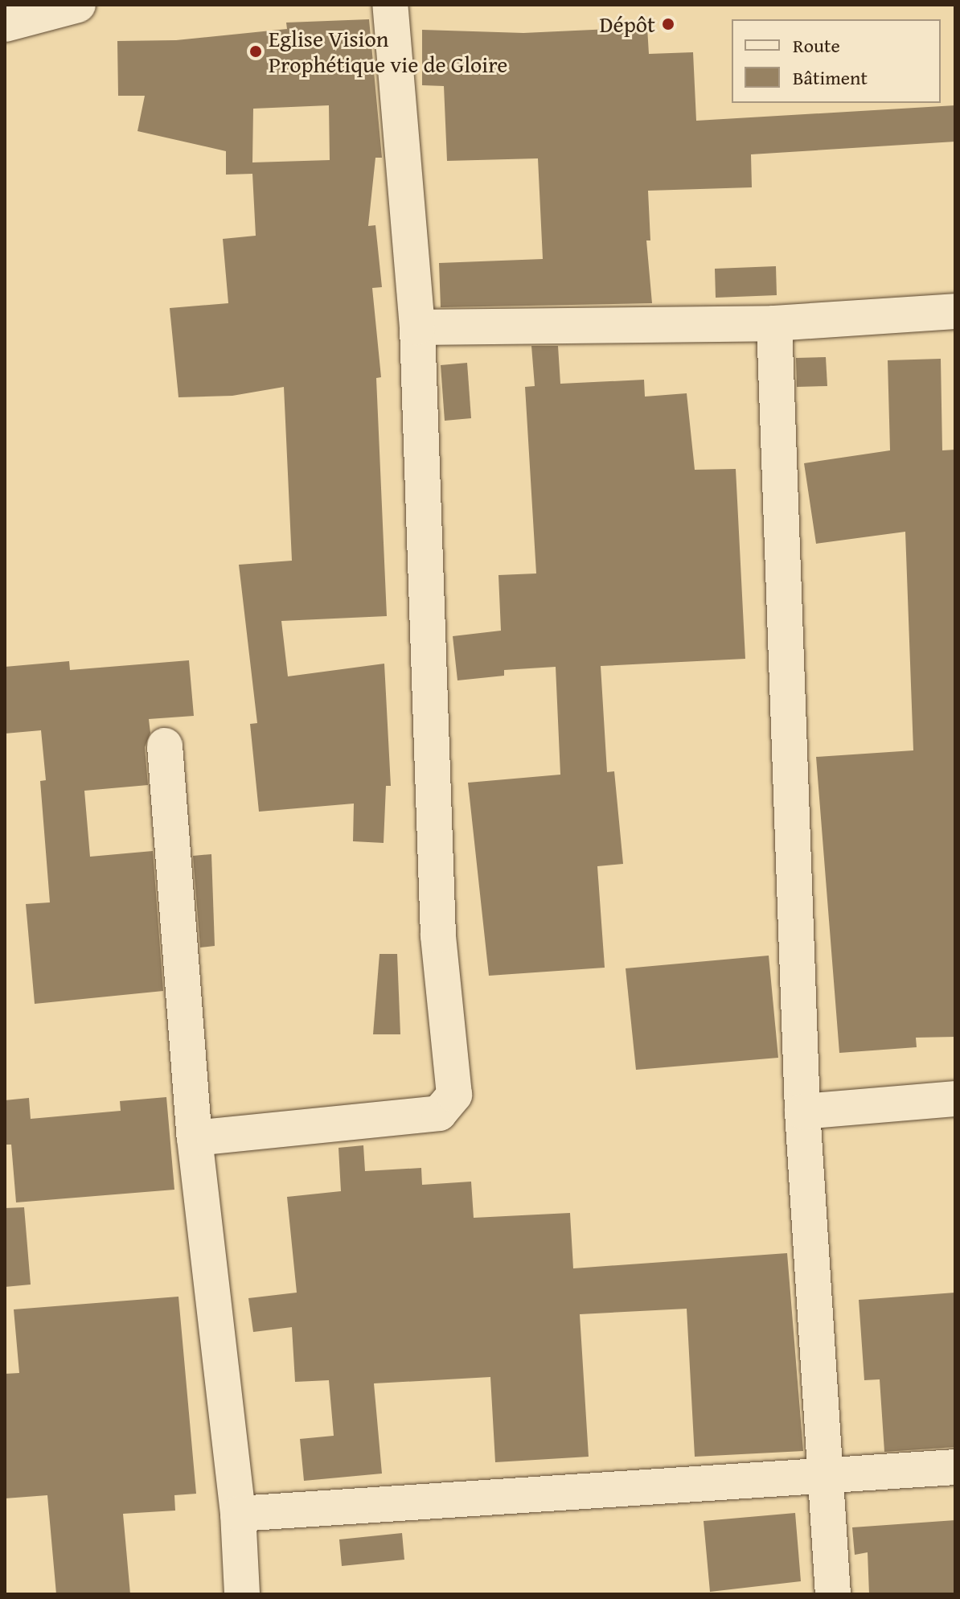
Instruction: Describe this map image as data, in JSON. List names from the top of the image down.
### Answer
{
  "places": ["Dépôt", "Eglise Vision Prophétique vie de Gloire"],
  "legend": ["Route", "Bâtiment"]
}
